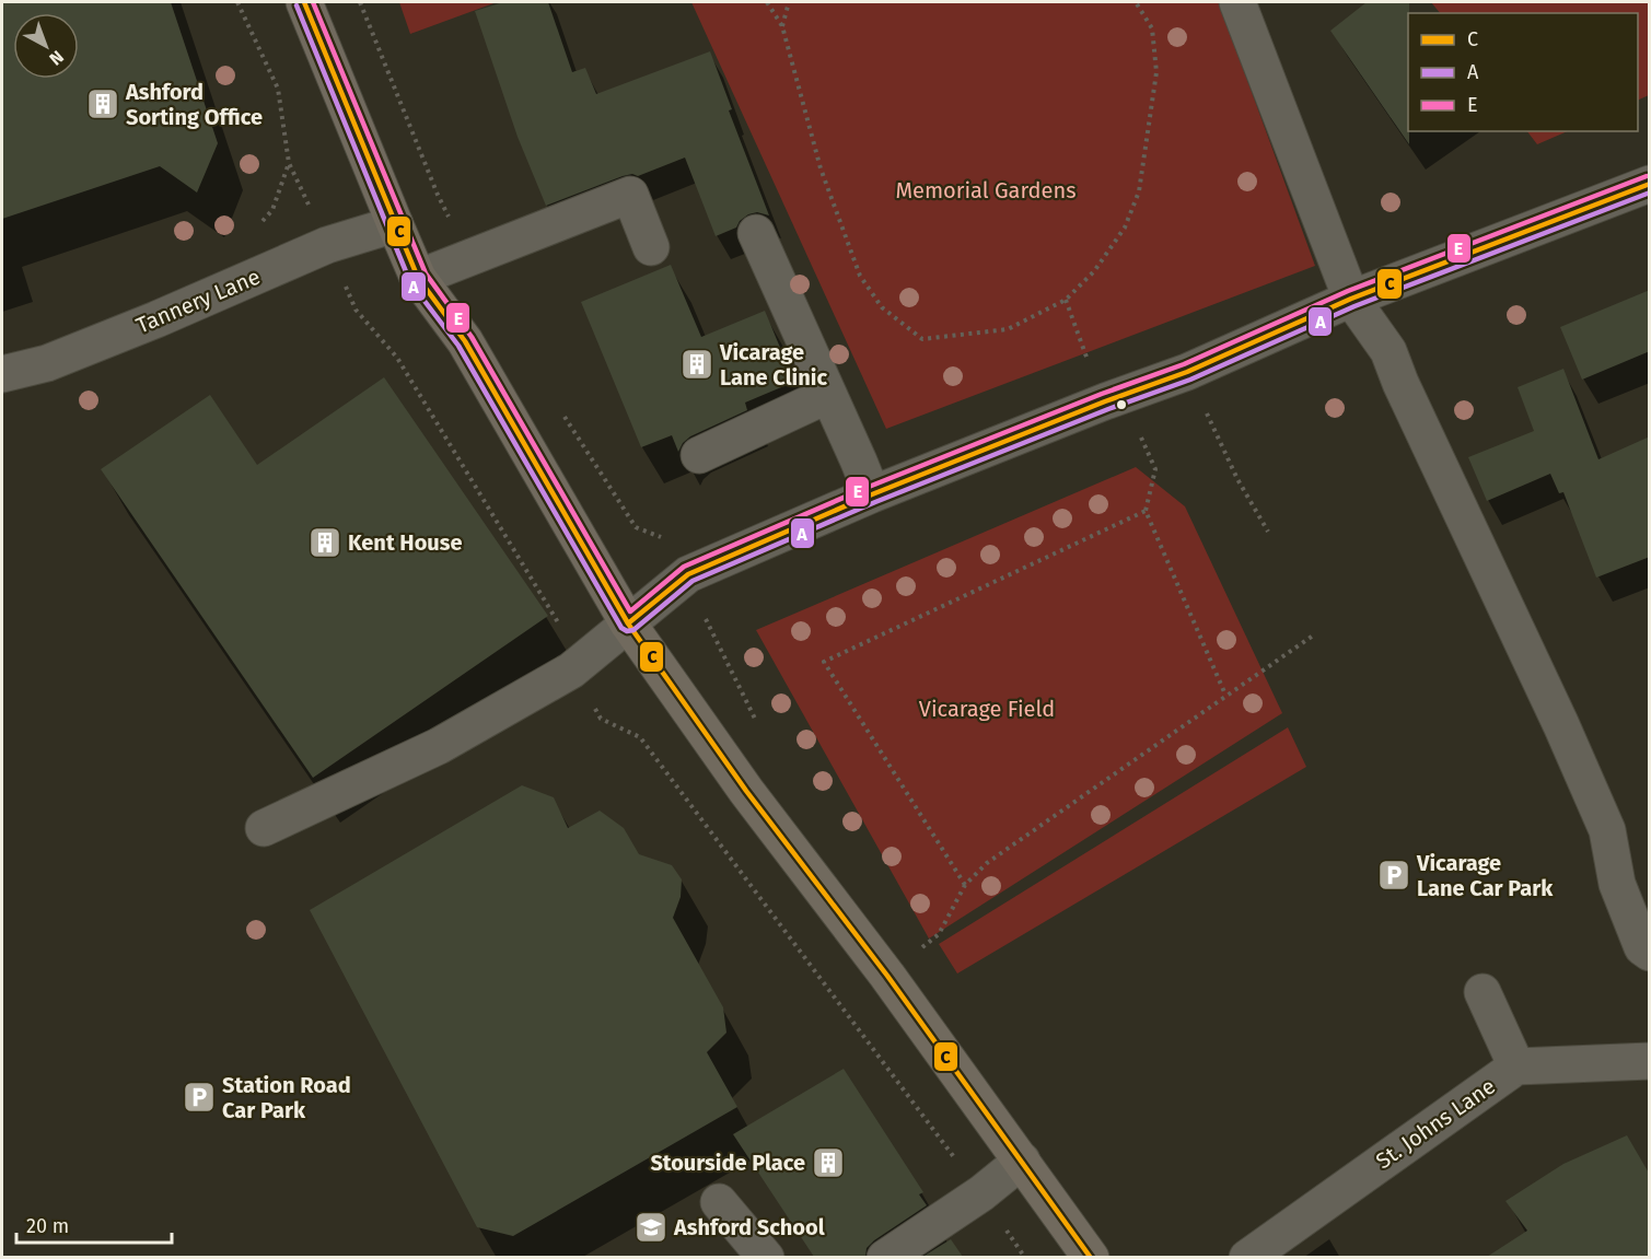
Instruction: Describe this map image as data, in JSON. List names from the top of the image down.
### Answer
{
  "streets": {
    "street": ["Tannery Lane", "St. Johns Lane"]
  },
  "parks": ["Memorial Gardens", "Vicarage Field"],
  "places": {
    "building": [
      "Ashford Sorting Office",
      "Vicarage Lane Clinic",
      "Kent House",
      "Stourside Place"
    ],
    "parking": ["Vicarage Lane Car Park", "Station Road Car Park"],
    "school or university": ["Ashford School"]
  },
  "lines": ["transit line C", "transit line E", "transit line A"],
  "legend": ["C", "A", "E"],
  "scale_bar": "20 m",
  "north": "bottom right"
}
